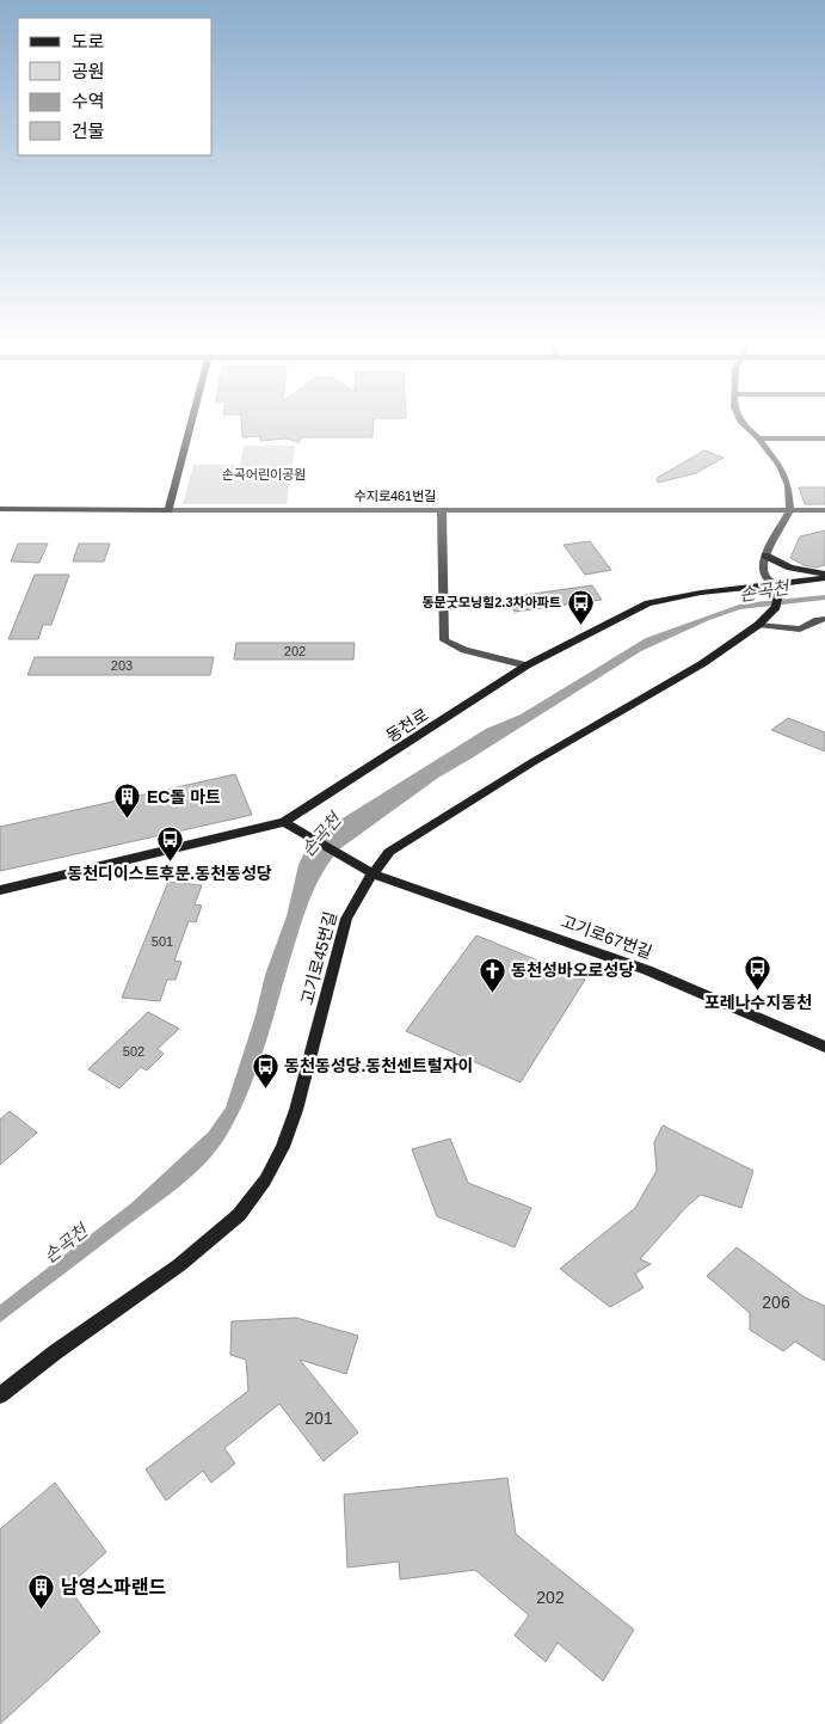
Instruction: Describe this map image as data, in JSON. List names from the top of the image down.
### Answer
{
  "streets": {
    "street": [
      "수지로461번길",
      "동천로",
      "고기로67번길",
      "고기로45번길"
    ]
  },
  "crossings": [
    ["동천로", "고기로67번길"],
    ["동천로", "고기로45번길"],
    ["고기로67번길", "고기로45번길"]
  ],
  "water": ["손곡천"],
  "parks": ["손곡어린이공원"],
  "places": {
    "bus stop": [
      "동문굿모닝힐2.3차아파트",
      "동천디이스트후문.동천동성당",
      "포레나수지동천",
      "동천동성당.동천센트럴자이"
    ],
    "building": ["EC돌 마트", "남영스파랜드"],
    "church": ["동천성바오로성당"]
  },
  "house_numbers": [
    "202",
    "203",
    "501",
    "502",
    "206",
    "201",
    "202"
  ],
  "legend": [
    "도로",
    "공원",
    "수역",
    "건물"
  ]
}
